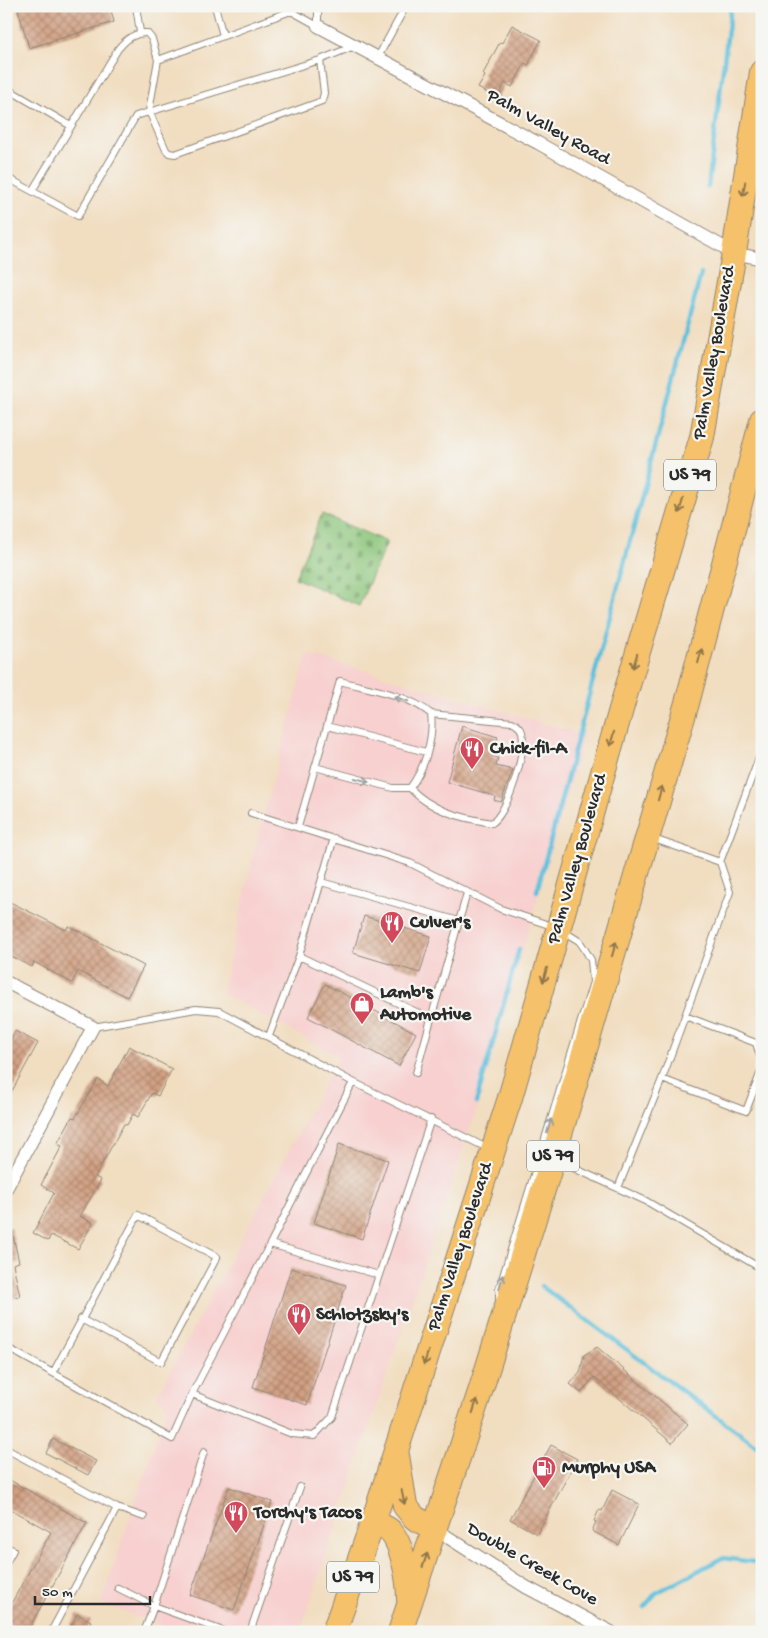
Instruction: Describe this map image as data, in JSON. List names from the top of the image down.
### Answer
{
  "streets": {
    "highway": ["Palm Valley Boulevard", "US 79"],
    "street": ["Palm Valley Road", "Double Creek Cove"]
  },
  "crossings": [
    ["Palm Valley Road", "Palm Valley Boulevard"],
    ["US 79", "Double Creek Cove"]
  ],
  "places": {
    "restaurant": [
      "Chick-fil-A",
      "Culver's",
      "Schlotzsky's",
      "Torchy's Tacos"
    ],
    "shop": ["Lamb's Automotive"],
    "fuel station": ["Murphy USA"]
  },
  "scale_bar": "50 m"
}
